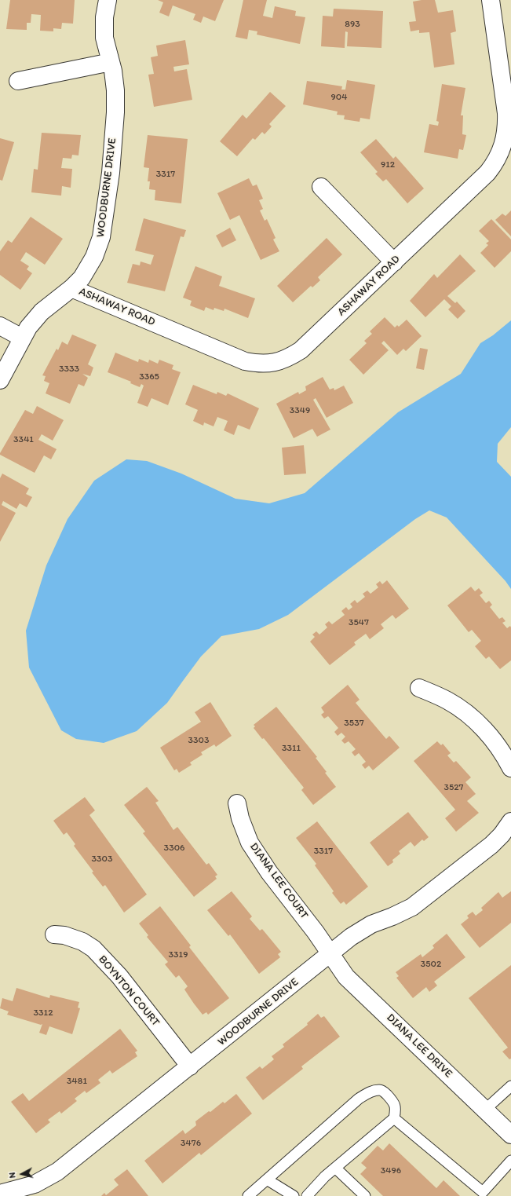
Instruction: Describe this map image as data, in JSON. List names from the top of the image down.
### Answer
{
  "streets": {
    "street": [
      "WOODBURNE DRIVE",
      "ASHAWAY ROAD",
      "DIANA LEE COURT",
      "BOYNTON COURT",
      "DIANA LEE DRIVE"
    ]
  },
  "crossings": [
    ["WOODBURNE DRIVE", "ASHAWAY ROAD"],
    ["WOODBURNE DRIVE", "DIANA LEE COURT"],
    ["WOODBURNE DRIVE", "BOYNTON COURT"],
    ["WOODBURNE DRIVE", "DIANA LEE DRIVE"],
    ["DIANA LEE COURT", "DIANA LEE DRIVE"]
  ],
  "house_numbers": [
    "893",
    "904",
    "912",
    "3317",
    "3333",
    "3365",
    "3349",
    "3341",
    "3547",
    "3537",
    "3303",
    "3311",
    "3527",
    "3306",
    "3317",
    "3303",
    "3319",
    "3502",
    "3312",
    "3481",
    "3476",
    "3496"
  ],
  "north": "left"
}
